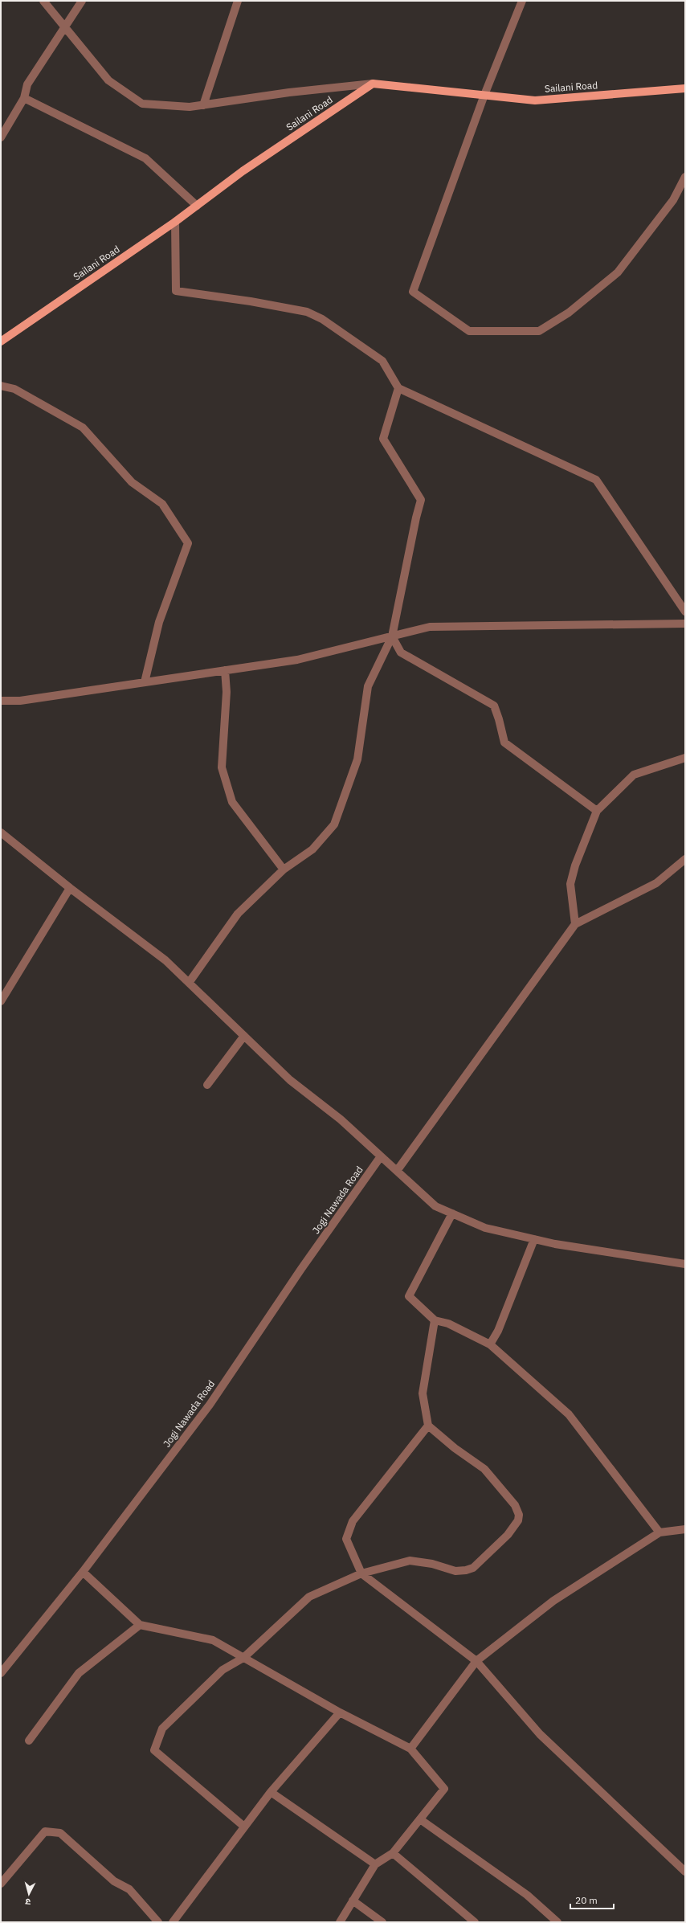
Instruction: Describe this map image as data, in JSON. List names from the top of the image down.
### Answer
{
  "streets": {
    "main road": ["Sailani Road"],
    "street": ["Jogi Nawada Road"]
  },
  "scale_bar": "20 m",
  "north": "bottom"
}
